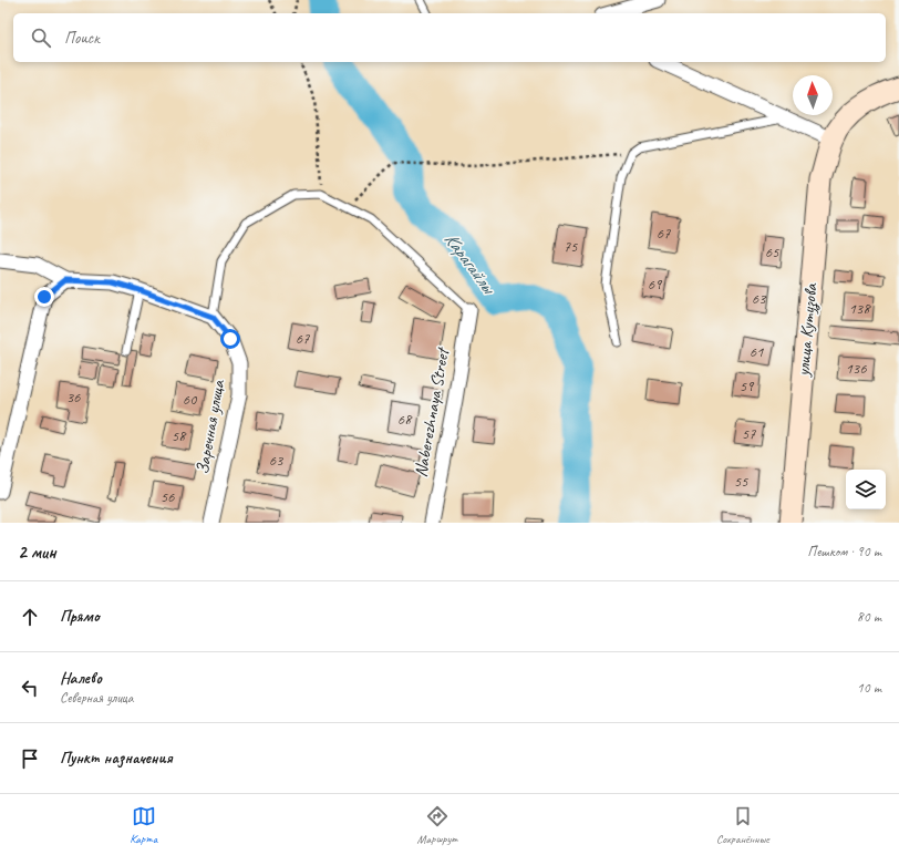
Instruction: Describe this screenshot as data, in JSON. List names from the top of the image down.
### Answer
{
  "streets": {
    "main road": ["улица Кутузова"],
    "street": ["Naberezhnaya Street", "Заречная улица"]
  },
  "water": ["Карагайлы"],
  "house_numbers": [
    "67",
    "75",
    "65",
    "69",
    "63",
    "138",
    "67",
    "61",
    "136",
    "59",
    "36",
    "60",
    "68",
    "57",
    "58",
    "63",
    "55",
    "56"
  ],
  "north": "top",
  "page": {
    "search": "Поиск",
    "heading": ["2 мин", "Пешком · 90 m"],
    "list": [
      ["Прямо", "80 m"],
      ["Налево", "Северная улица", "10 m"],
      "Пункт назначения"
    ],
    "nav": ["Карта", "Маршрут", "Сохранённые"]
  }
}
